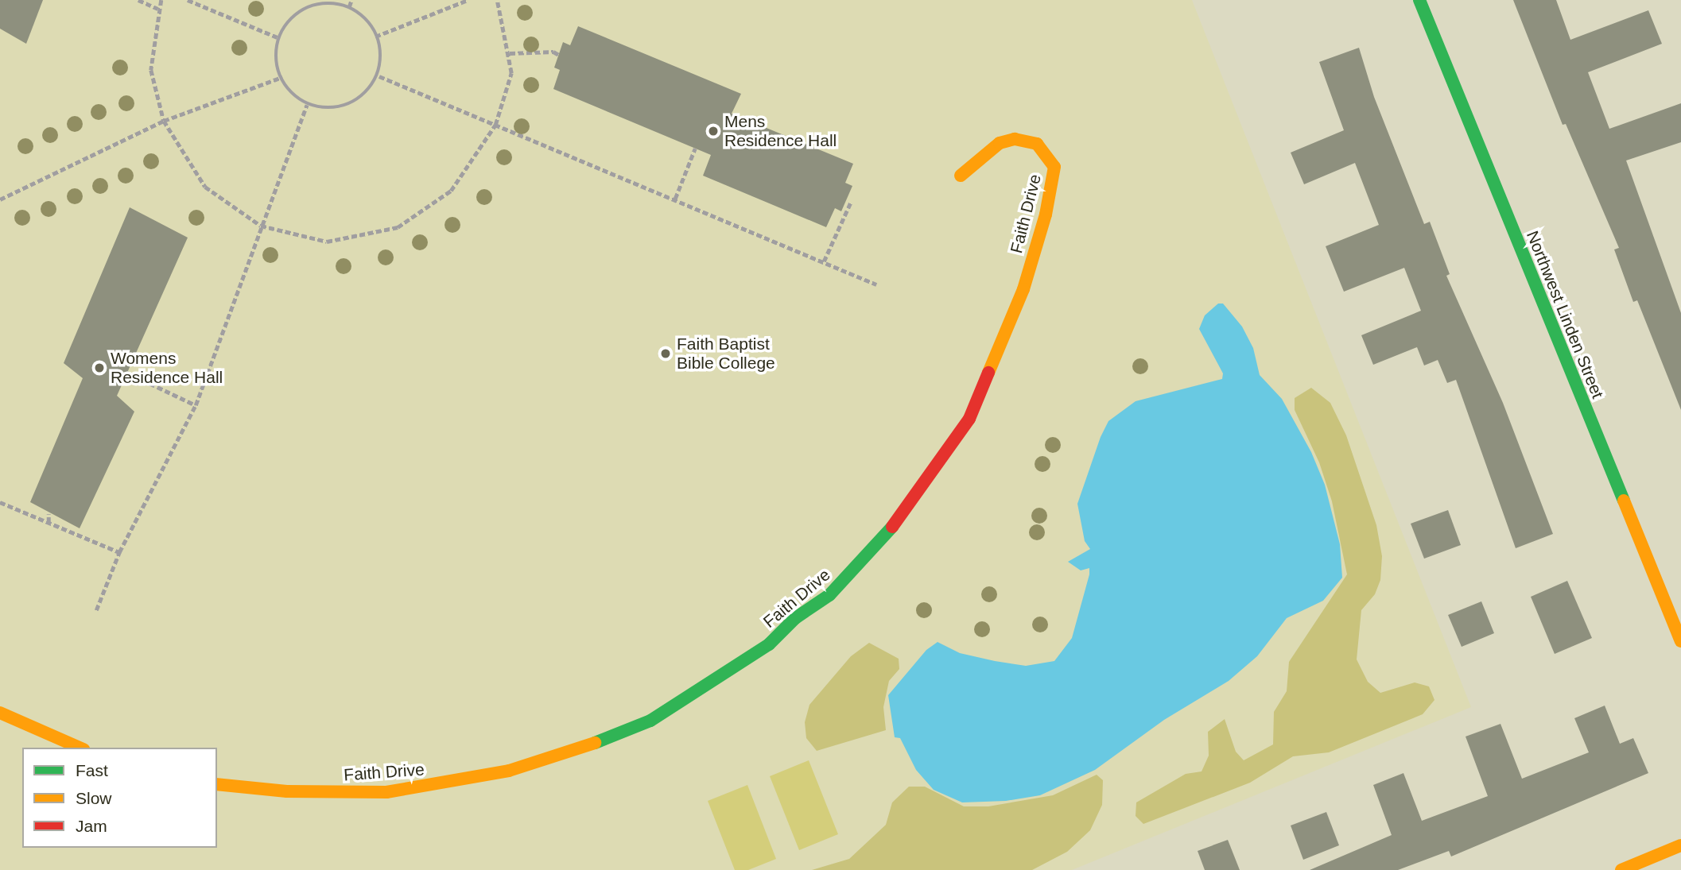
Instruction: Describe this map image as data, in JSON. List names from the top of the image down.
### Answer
{
  "streets": {
    "street": ["Faith Drive", "Northwest Linden Street"]
  },
  "places": ["Mens Residence Hall", "Faith Baptist Bible College", "Womens Residence Hall"],
  "legend": ["Fast", "Slow", "Jam"]
}
